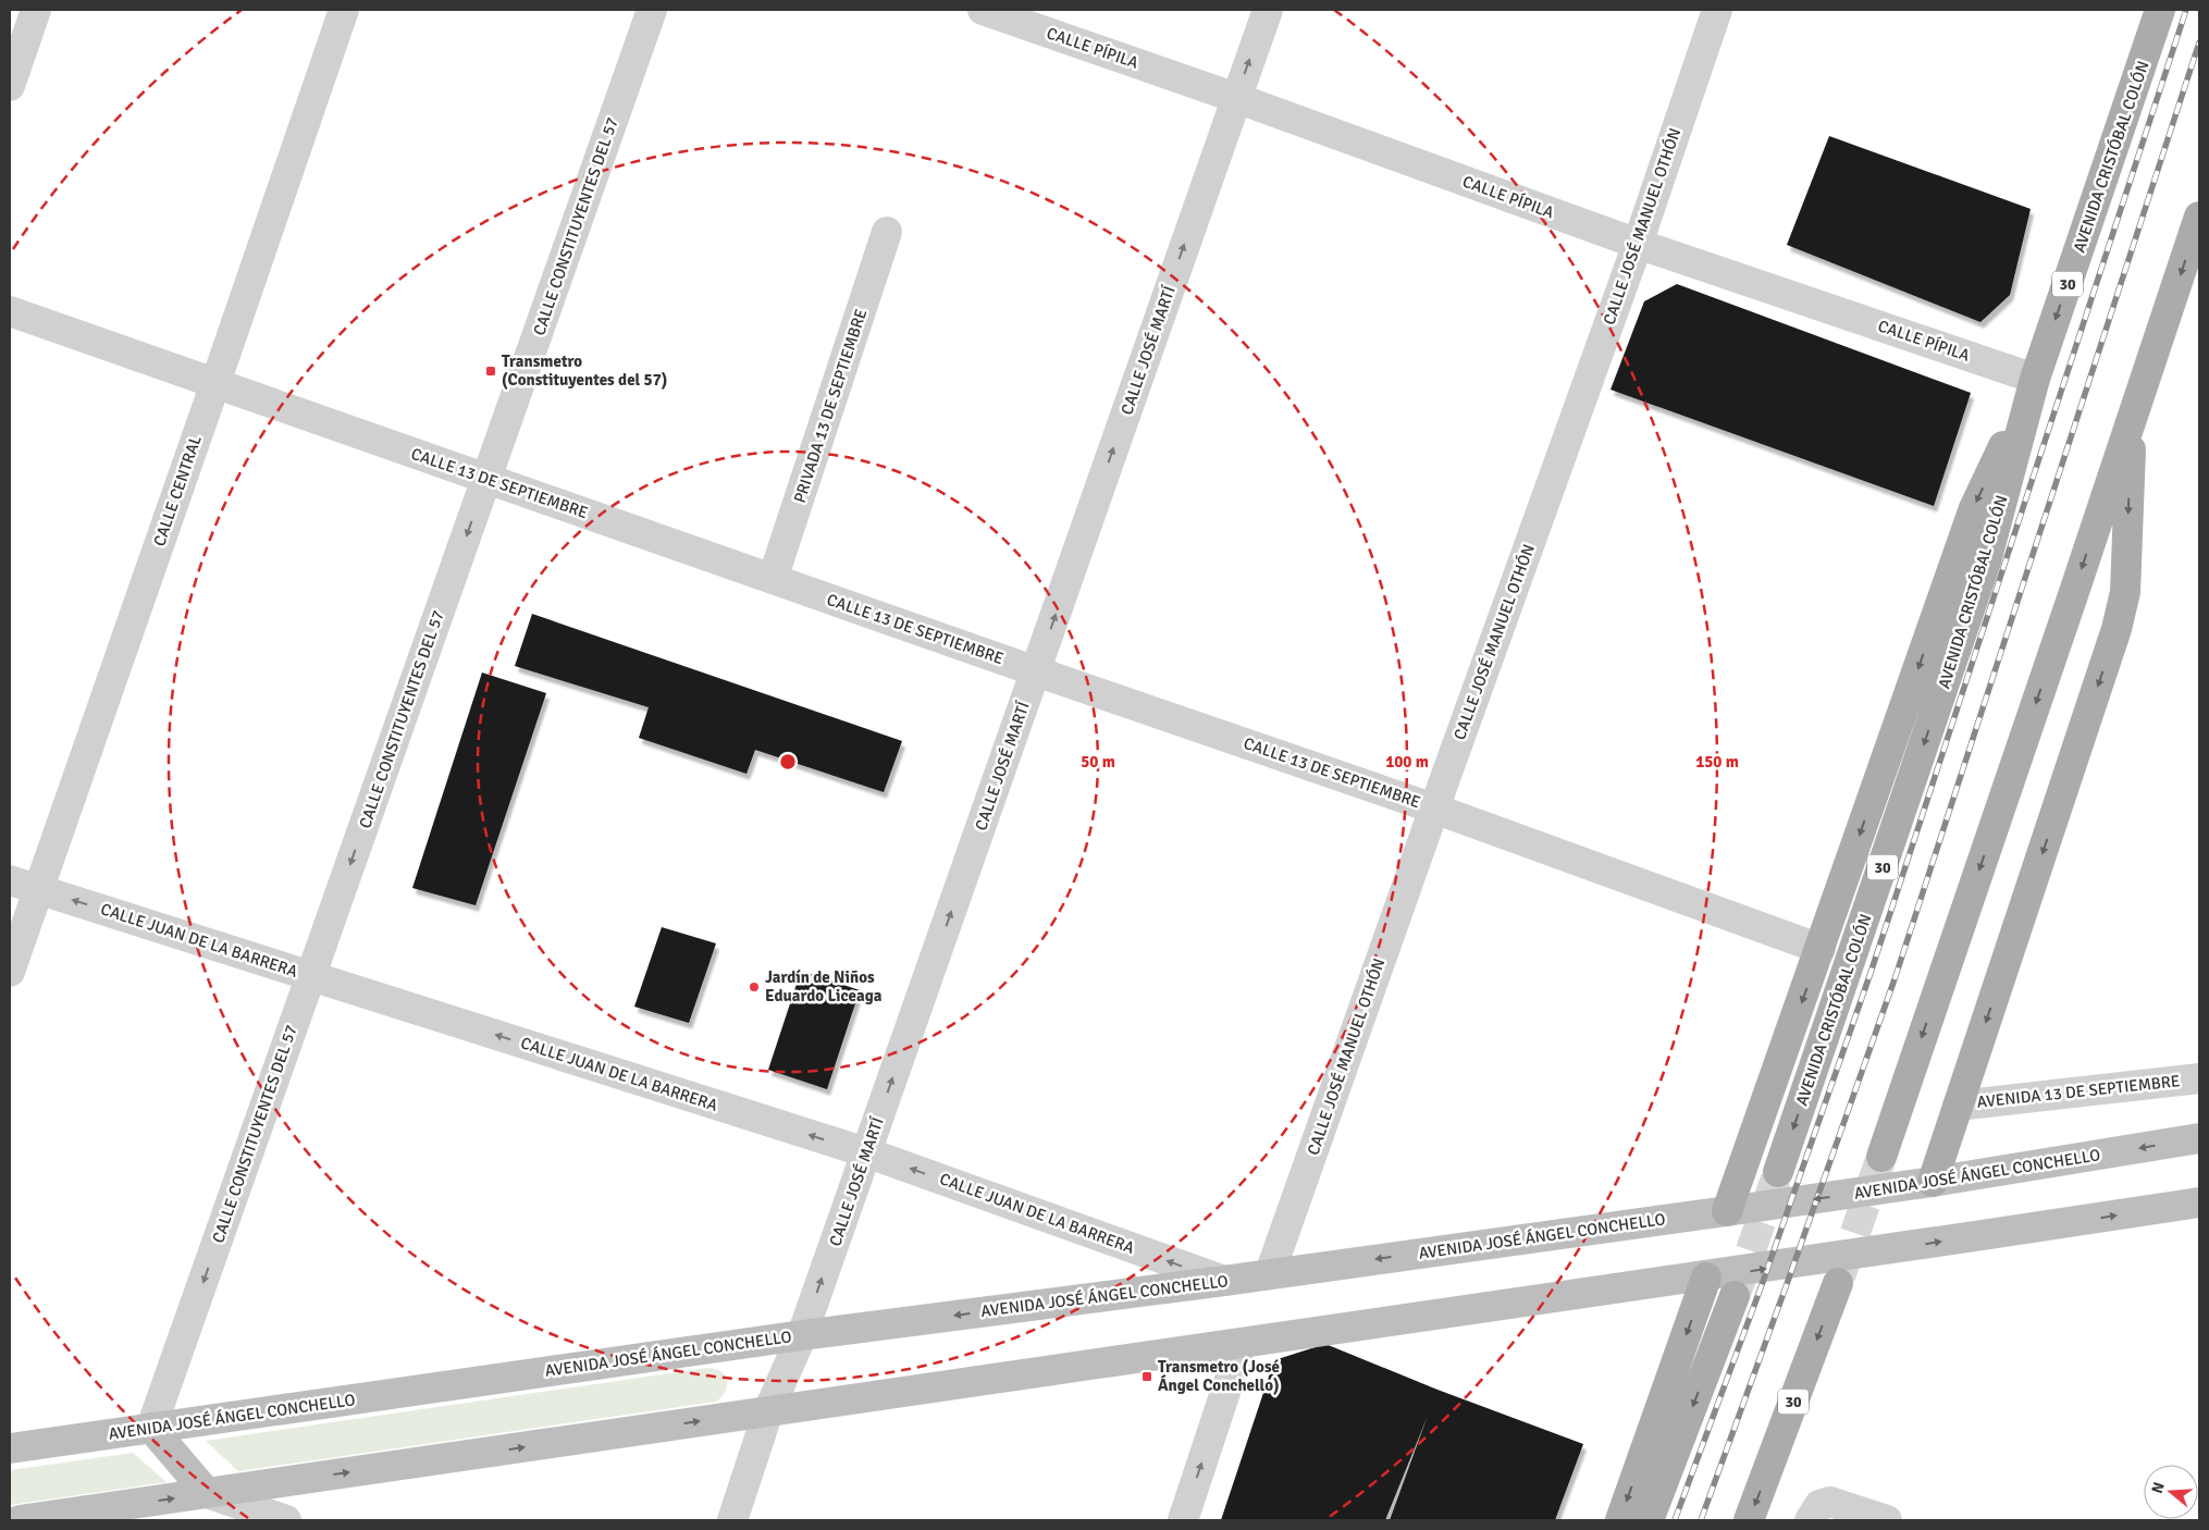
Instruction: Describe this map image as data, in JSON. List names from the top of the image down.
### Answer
{
  "streets": {
    "main road": ["AVENIDA CRISTÓBAL COLÓN", "30", "AVENIDA JOSÉ ÁNGEL CONCHELLO"],
    "street": [
      "CALLE PÍPILA",
      "CALLE CONSTITUYENTES DEL 57",
      "CALLE JOSÉ MANUEL OTHÓN",
      "CALLE JOSÉ MARTÍ",
      "PRIVADA 13 DE SEPTIEMBRE",
      "CALLE 13 DE SEPTIEMBRE",
      "CALLE CENTRAL",
      "CALLE JUAN DE LA BARRERA",
      "AVENIDA 13 DE SEPTIEMBRE"
    ]
  },
  "crossings": [
    ["CALLE PÍPILA", "AVENIDA CRISTÓBAL COLÓN"],
    ["CALLE PÍPILA", "CALLE JOSÉ MANUEL OTHÓN"],
    ["CALLE PÍPILA", "CALLE JOSÉ MARTÍ"],
    ["CALLE CONSTITUYENTES DEL 57", "CALLE 13 DE SEPTIEMBRE"],
    ["CALLE CONSTITUYENTES DEL 57", "CALLE JUAN DE LA BARRERA"],
    ["CALLE CONSTITUYENTES DEL 57", "AVENIDA JOSÉ ÁNGEL CONCHELLO"],
    ["CALLE JOSÉ MANUEL OTHÓN", "CALLE 13 DE SEPTIEMBRE"],
    ["CALLE JOSÉ MANUEL OTHÓN", "AVENIDA JOSÉ ÁNGEL CONCHELLO"],
    ["CALLE JOSÉ MARTÍ", "CALLE 13 DE SEPTIEMBRE"],
    ["CALLE JOSÉ MARTÍ", "CALLE JUAN DE LA BARRERA"],
    ["CALLE JOSÉ MARTÍ", "AVENIDA JOSÉ ÁNGEL CONCHELLO"],
    ["PRIVADA 13 DE SEPTIEMBRE", "CALLE 13 DE SEPTIEMBRE"],
    ["CALLE 13 DE SEPTIEMBRE", "CALLE CENTRAL"],
    ["CALLE CENTRAL", "CALLE JUAN DE LA BARRERA"],
    ["CALLE JUAN DE LA BARRERA", "AVENIDA JOSÉ ÁNGEL CONCHELLO"]
  ],
  "one_way": ["CALLE CONSTITUYENTES DEL 57", "CALLE JOSÉ MARTÍ", "CALLE JUAN DE LA BARRERA"],
  "places": {
    "transit": ["Transmetro (Constituyentes del 57)", "Transmetro (José Ángel Conchello)"],
    "other": ["Jardín de Niños Eduardo Liceaga"]
  },
  "north": "left",
  "rings": ["50 m", "100 m", "150 m"]
}
